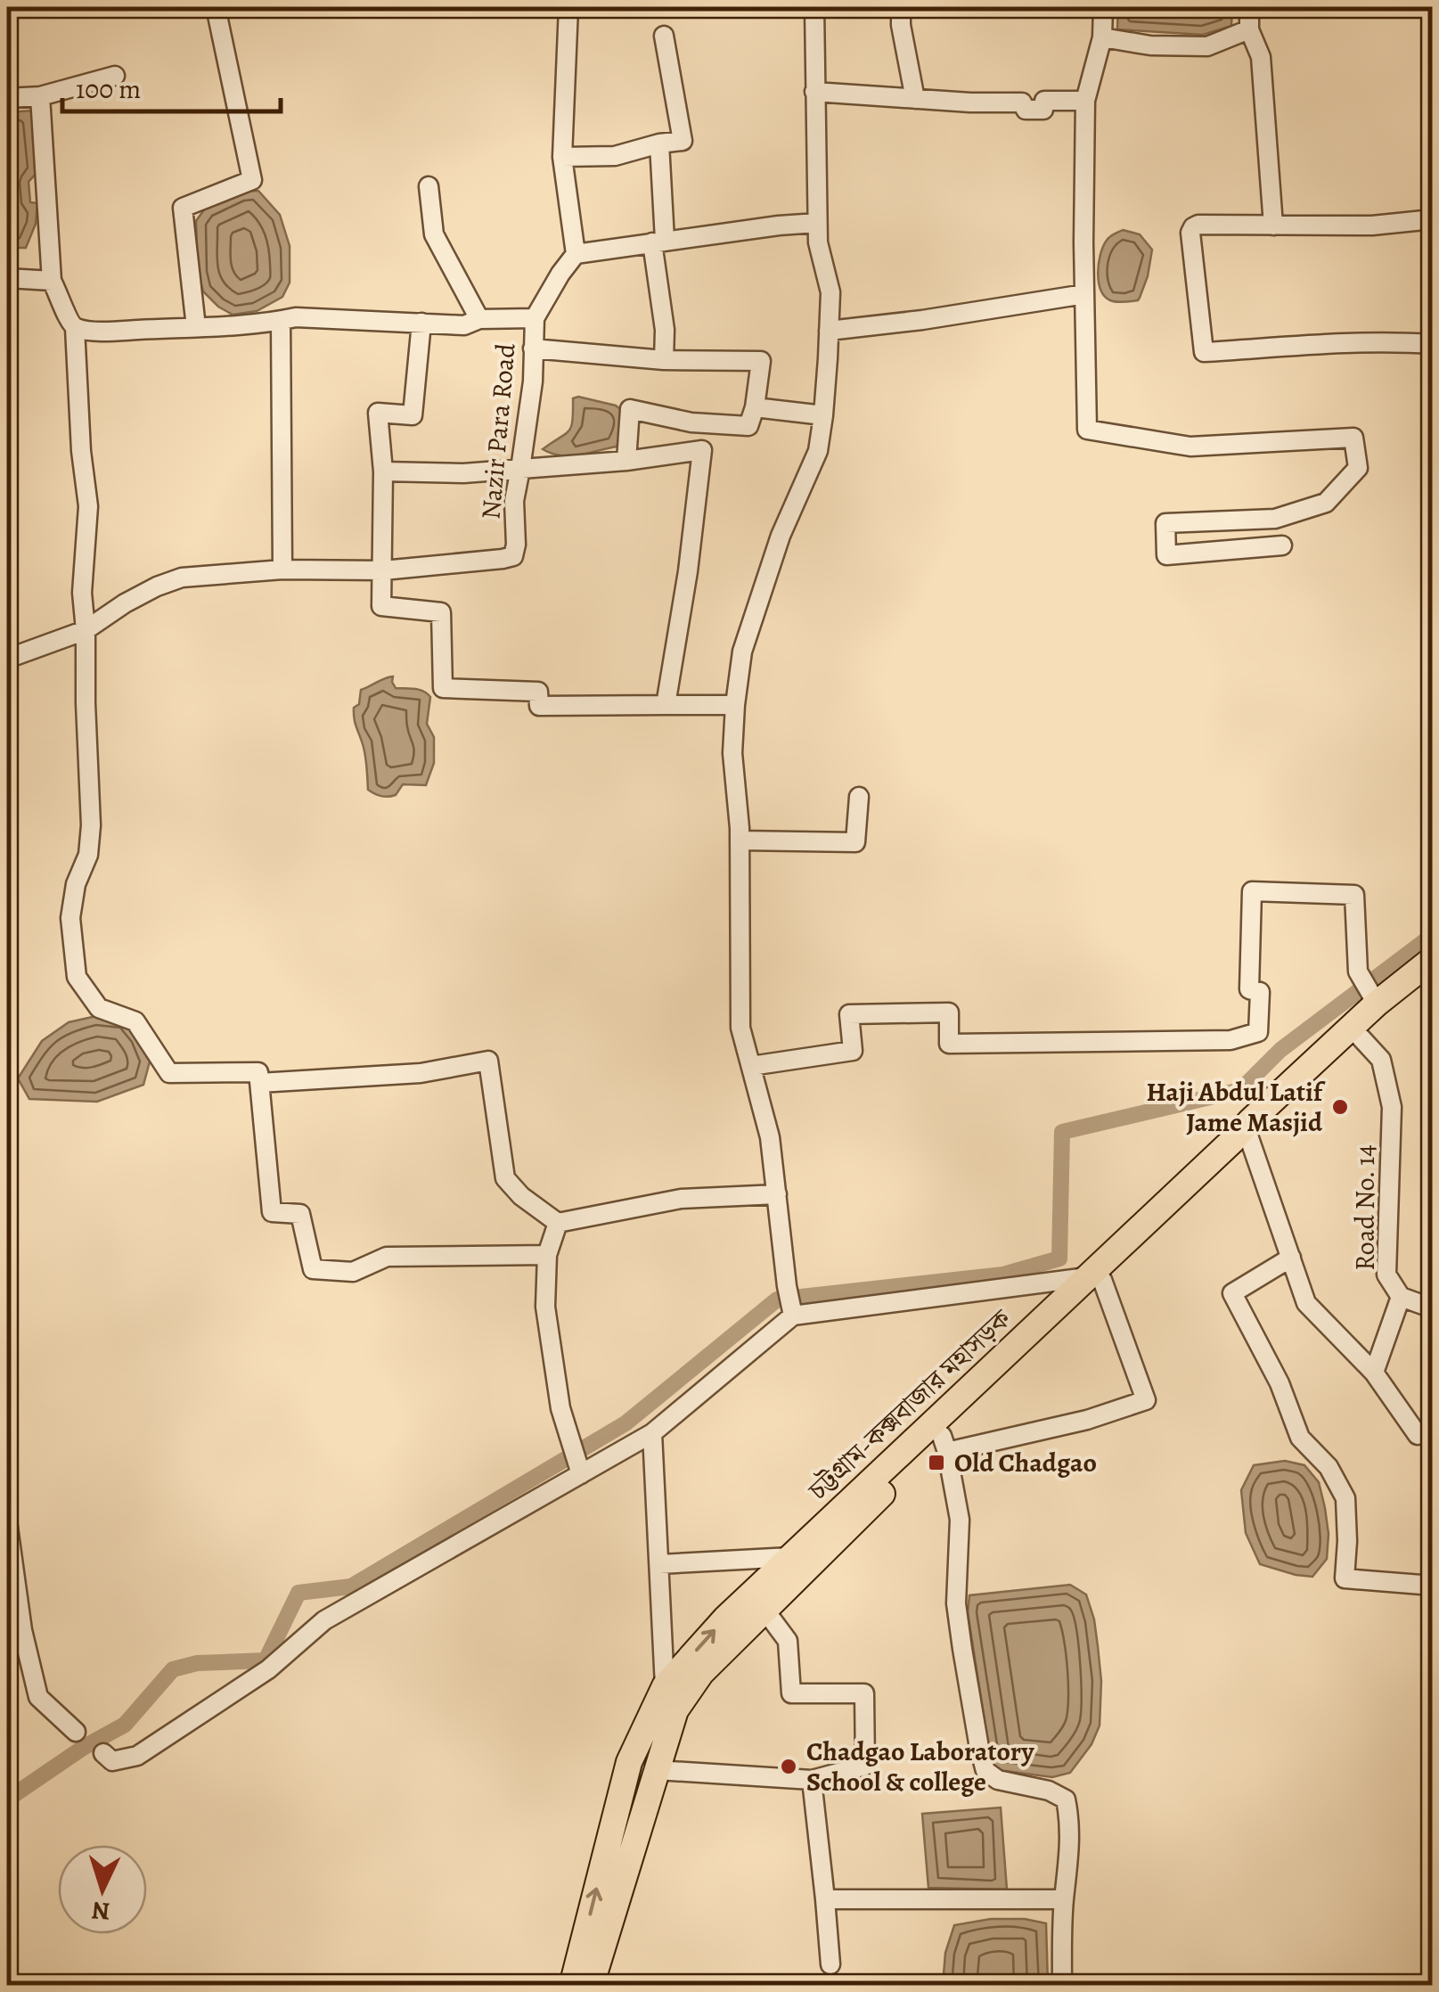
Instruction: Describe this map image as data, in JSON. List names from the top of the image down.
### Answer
{
  "streets": {
    "highway": ["চট্টগ্রাম-কক্সবাজার মহাসড়ক"],
    "street": ["Nazir Para Road", "Road No. 14"]
  },
  "places": {
    "other": ["Haji Abdul Latif Jame Masjid", "Chadgao Laboratory School & college"],
    "transit": ["Old Chadgao"]
  },
  "scale_bar": "100 m",
  "north": "bottom"
}
